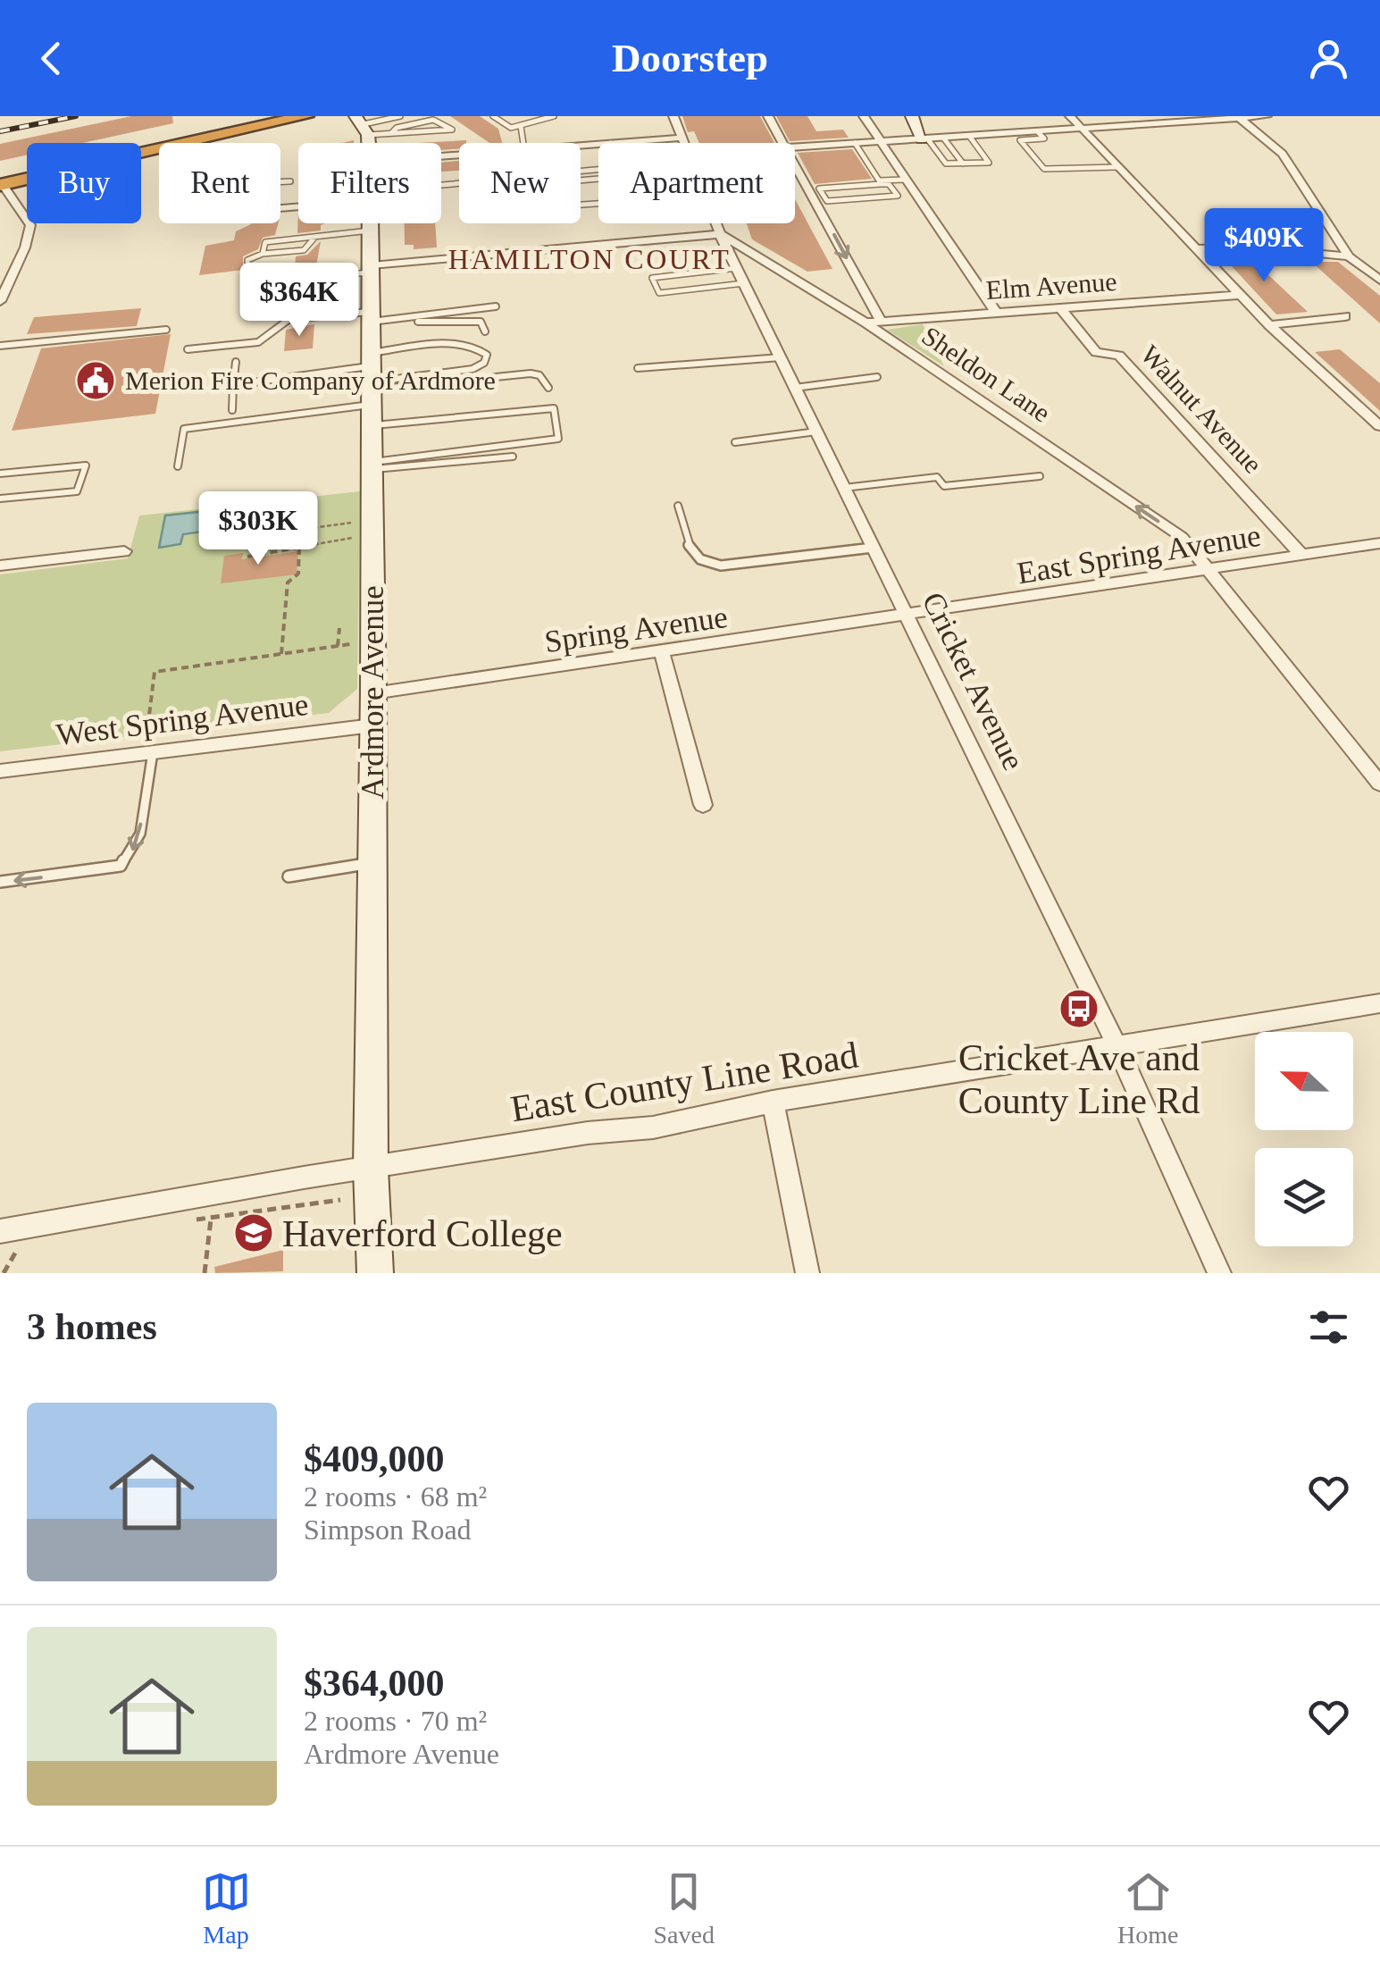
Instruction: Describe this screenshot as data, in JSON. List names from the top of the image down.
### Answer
{
  "streets": {
    "street": [
      "Elm Avenue",
      "Sheldon Lane",
      "Walnut Avenue",
      "East Spring Avenue",
      "Spring Avenue",
      "Cricket Avenue",
      "Ardmore Avenue",
      "West Spring Avenue",
      "East County Line Road"
    ]
  },
  "crossings": [
    ["Elm Avenue", "Sheldon Lane"],
    ["Elm Avenue", "Walnut Avenue"],
    ["Sheldon Lane", "East Spring Avenue"],
    ["Sheldon Lane", "Cricket Avenue"],
    ["Walnut Avenue", "East Spring Avenue"],
    ["East Spring Avenue", "Spring Avenue"],
    ["East Spring Avenue", "Cricket Avenue"],
    ["Spring Avenue", "Cricket Avenue"],
    ["Spring Avenue", "Ardmore Avenue"],
    ["Cricket Avenue", "East County Line Road"],
    ["Ardmore Avenue", "West Spring Avenue"],
    ["Ardmore Avenue", "East County Line Road"]
  ],
  "one_way": ["Sheldon Lane"],
  "districts": ["HAMILTON COURT"],
  "places": {
    "public building": ["Merion Fire Company of Ardmore"],
    "bus stop": ["Cricket Ave and County Line Rd"],
    "school or university": ["Haverford College"]
  },
  "north": "left",
  "page": {
    "header": "Doorstep",
    "chip": [
      "Buy",
      "Rent",
      "Filters",
      "New",
      "Apartment"
    ],
    "price": ["$409K", "$364K", "$303K"],
    "heading": "3 homes",
    "list": [
      {
        "name": "$409,000",
        "note": "2 rooms · 68 m² · Simpson Road"
      },
      {
        "name": "$364,000",
        "note": "2 rooms · 70 m² · Ardmore Avenue"
      }
    ],
    "tabs": ["Map", "Saved", "Home"]
  }
}
